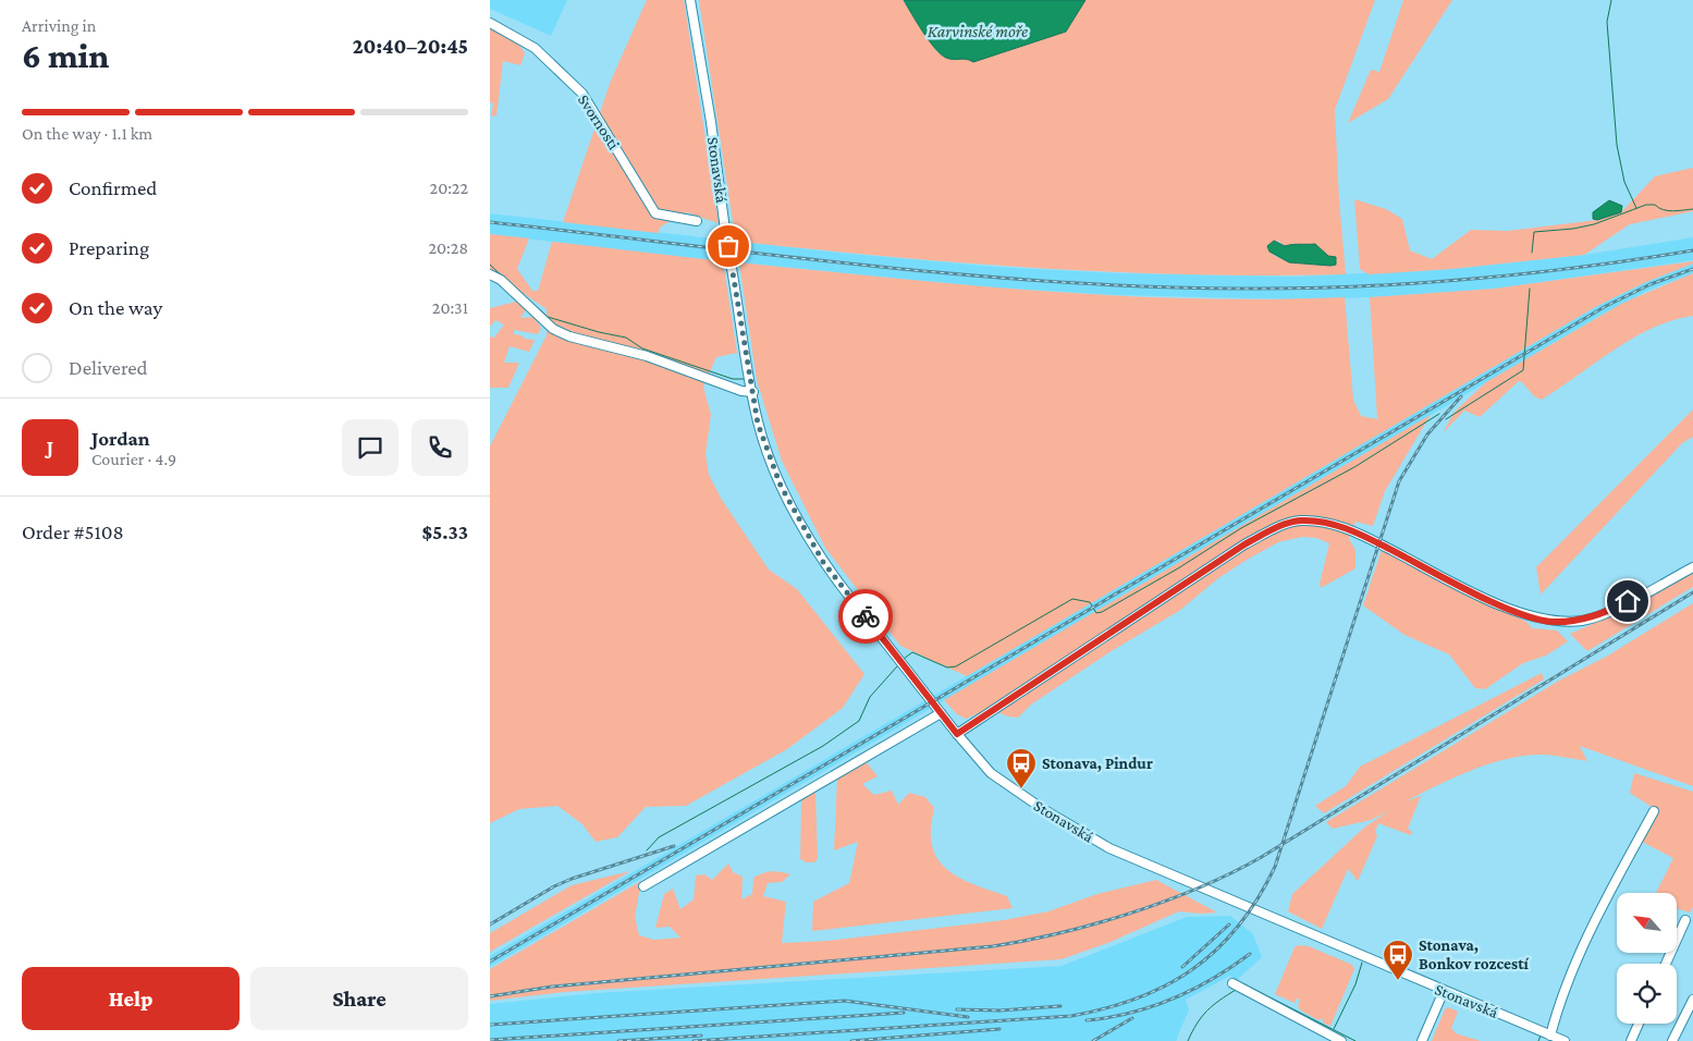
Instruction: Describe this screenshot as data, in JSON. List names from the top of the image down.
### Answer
{
  "streets": {
    "street": ["Svornosti", "Stonavská"]
  },
  "water": ["Karvinské moře"],
  "places": {
    "bus stop": ["Stonava, Pindur", "Stonava, Bonkov rozcestí"]
  },
  "north": "top left",
  "page": {
    "heading": ["6 min", "Arriving in", "20:40–20:45"],
    "panel": [
      "Jordan",
      "Courier · 4.9",
      "Order #5108",
      "$5.33"
    ],
    "bar": "On the way · 1.1 km",
    "list": [
      ["Confirmed", "20:22"],
      ["Preparing", "20:28"],
      ["On the way", "20:31"],
      "Delivered"
    ],
    "round": "J",
    "buttons": ["Help", "Share"]
  }
}
